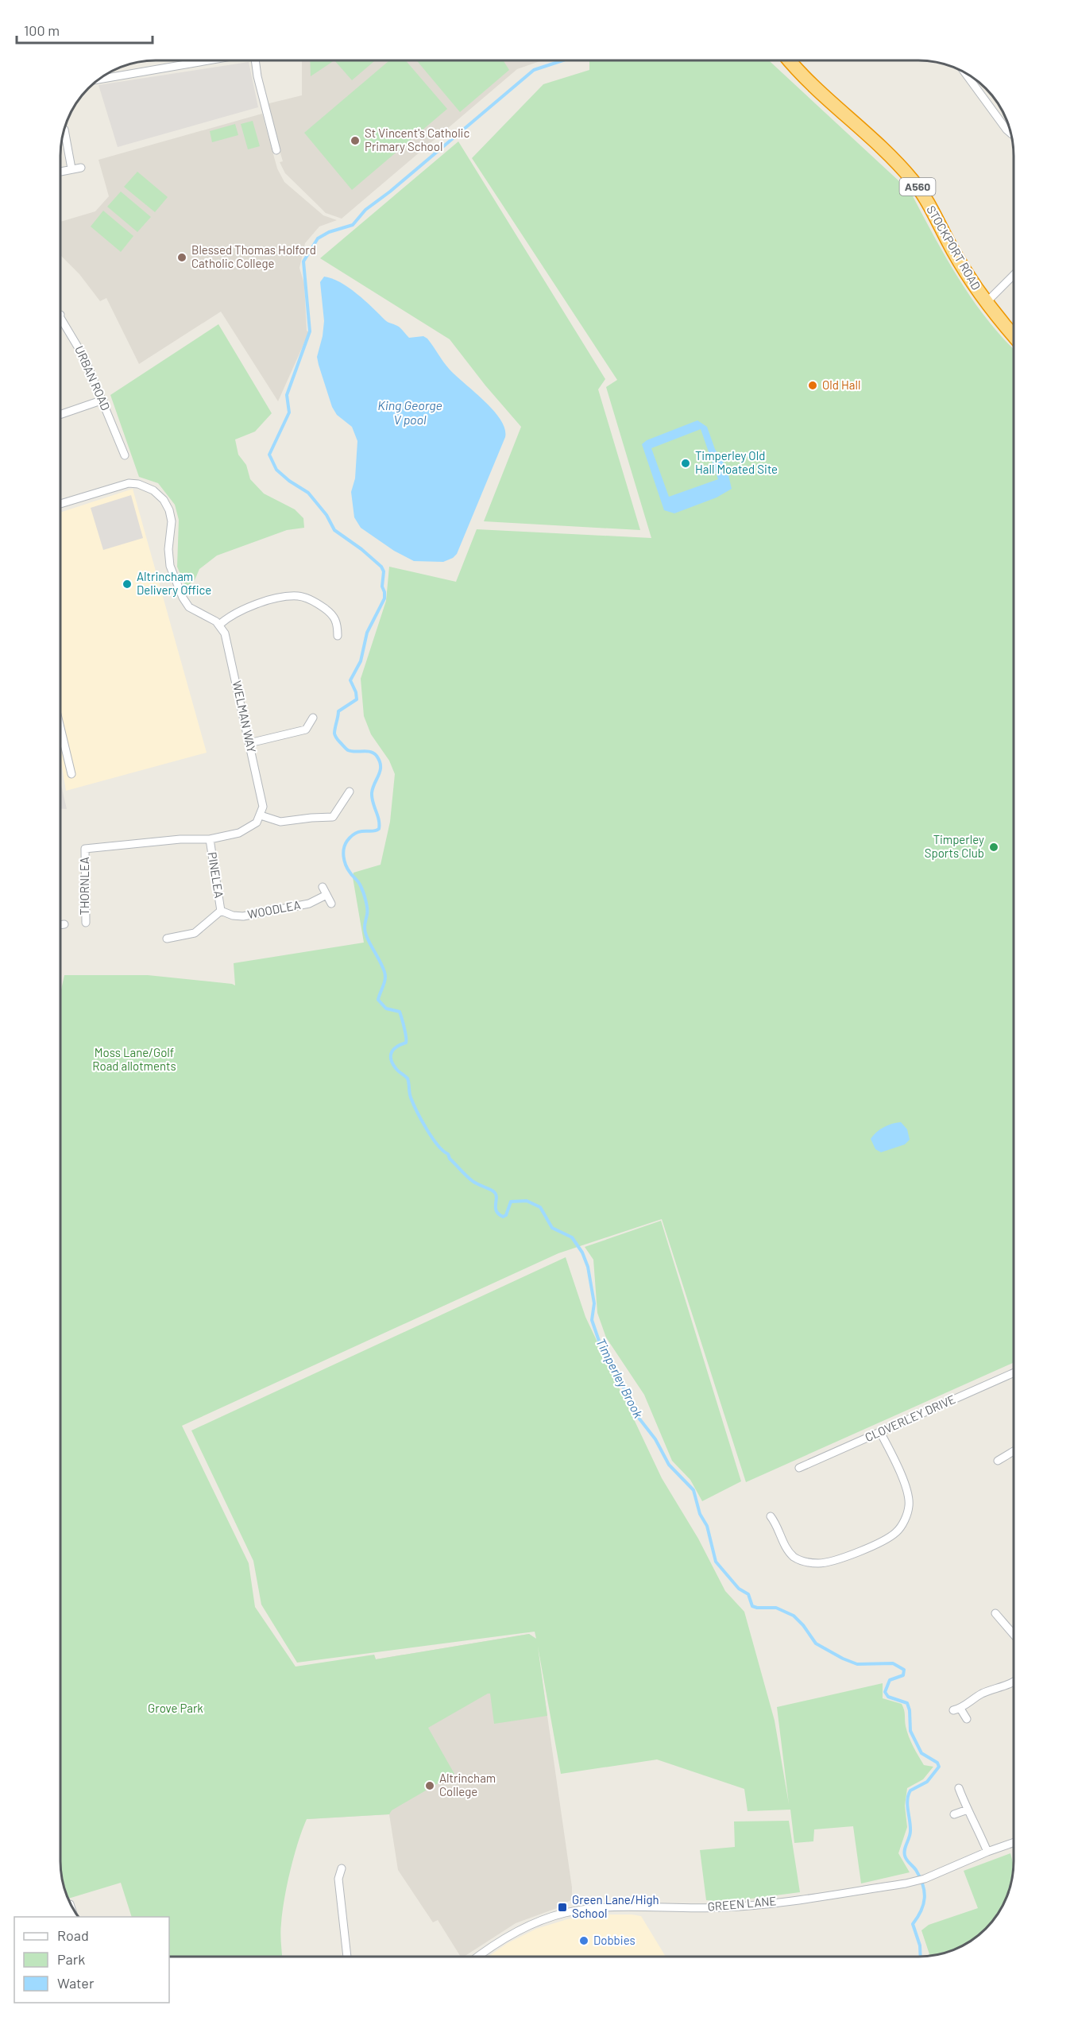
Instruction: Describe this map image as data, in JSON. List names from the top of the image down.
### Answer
{
  "streets": {
    "highway": ["A560", "STOCKPORT ROAD"],
    "street": [
      "URBAN ROAD",
      "WELMAN WAY",
      "PINELEA",
      "THORNLEA",
      "WOODLEA",
      "CLOVERLEY DRIVE",
      "GREEN LANE"
    ]
  },
  "crossings": [
    ["PINELEA", "THORNLEA"],
    ["PINELEA", "WOODLEA"]
  ],
  "water": ["King George V pool", "Timperley Brook"],
  "parks": ["Moss Lane/Golf Road allotments", "Grove Park"],
  "places": {
    "other": [
      "St Vincent's Catholic Primary School",
      "Blessed Thomas Holford Catholic College",
      "Old Hall",
      "Timperley Old Hall Moated Site",
      "Altrincham Delivery Office",
      "Timperley Sports Club",
      "Altrincham College",
      "Dobbies"
    ],
    "transit": ["Green Lane/High School"]
  },
  "legend": ["Road", "Park", "Water"],
  "scale_bar": "100 m"
}
